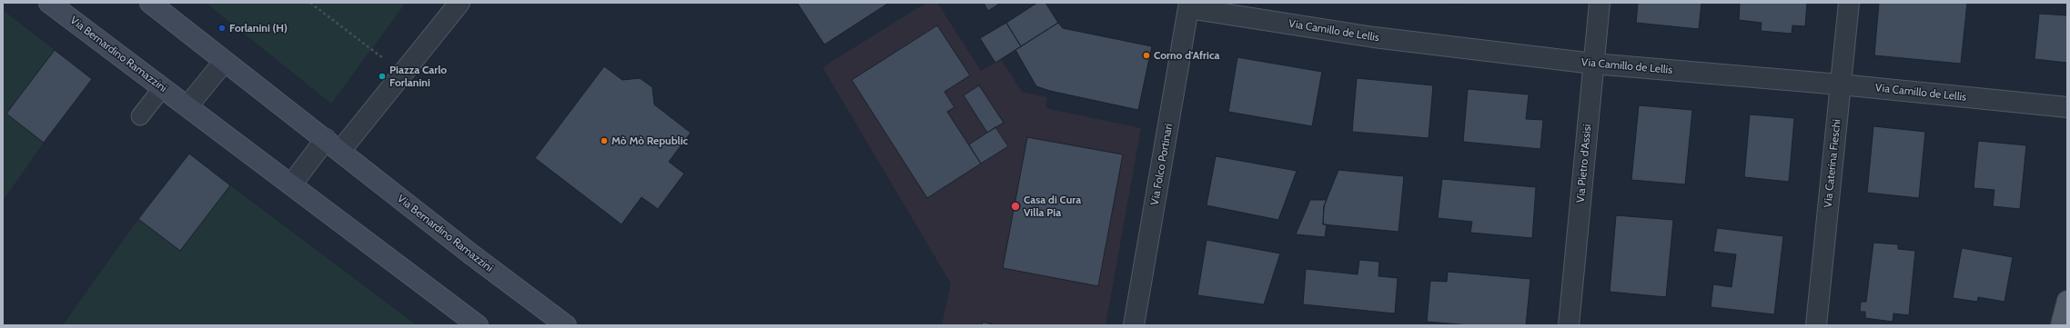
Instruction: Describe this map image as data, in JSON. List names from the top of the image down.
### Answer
{
  "streets": {
    "street": [
      "Via Camillo de Lellis",
      "Via Bernardino Ramazzini",
      "Via Pietro d'Assisi",
      "Via Caterina Fieschi",
      "Via Folco Portinari"
    ]
  },
  "crossings": [
    ["Via Camillo de Lellis", "Via Pietro d'Assisi"],
    ["Via Camillo de Lellis", "Via Caterina Fieschi"],
    ["Via Camillo de Lellis", "Via Folco Portinari"]
  ],
  "places": [
    "Forlanini (H)",
    "Corno d'Africa",
    "Piazza Carlo Forlanini",
    "Mò Mò Republic",
    "Casa di Cura Villa Pia"
  ]
}
